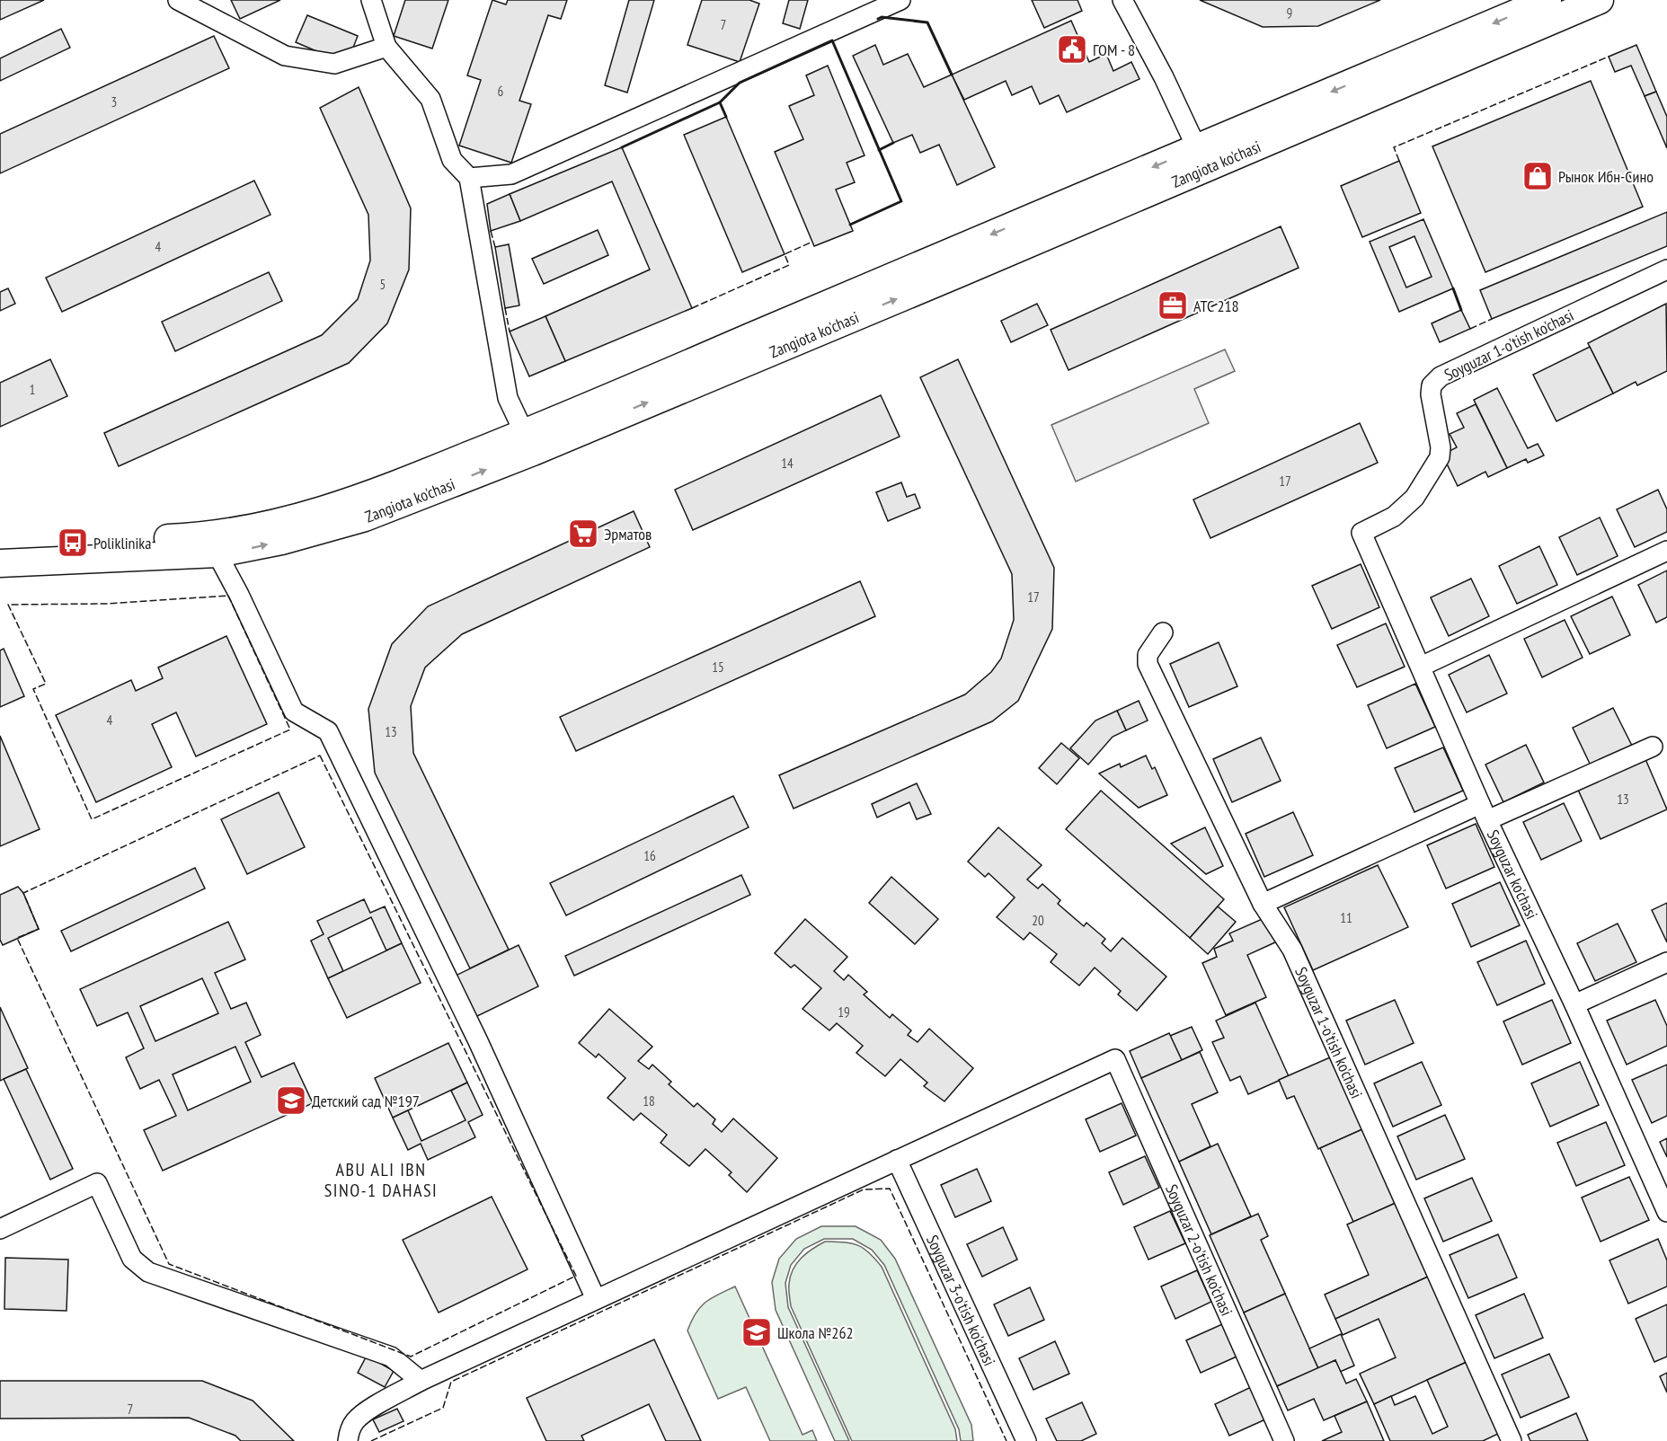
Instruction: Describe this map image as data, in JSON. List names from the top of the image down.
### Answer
{
  "streets": {
    "main road": ["Zangiota ko'chasi"],
    "street": [
      "Soyguzar 1-o'tish ko'chasi",
      "Soyguzar ko'chasi",
      "Soyguzar 2-o'tish ko'chasi",
      "Soyguzar 3-o'tish ko'chasi"
    ]
  },
  "crossings": [
    ["Soyguzar 1-o'tish ko'chasi", "Soyguzar ko'chasi"],
    ["Soyguzar 2-o'tish ko'chasi", "Soyguzar 3-o'tish ko'chasi"]
  ],
  "districts": ["ABU ALI IBN SINO-1 DAHASI"],
  "places": {
    "public building": ["ГОМ - 8"],
    "shop": ["Рынок Ибн-Сино"],
    "office": ["АТС 218"],
    "supermarket": ["Эрматов"],
    "bus stop": ["Poliklinika"],
    "school or university": ["Детский сад №197", "Школа №262"]
  },
  "house_numbers": [
    "9",
    "7",
    "6",
    "3",
    "4",
    "5",
    "1",
    "14",
    "17",
    "17",
    "15",
    "4",
    "13",
    "13",
    "16",
    "11",
    "20",
    "19",
    "18",
    "7"
  ]
}
